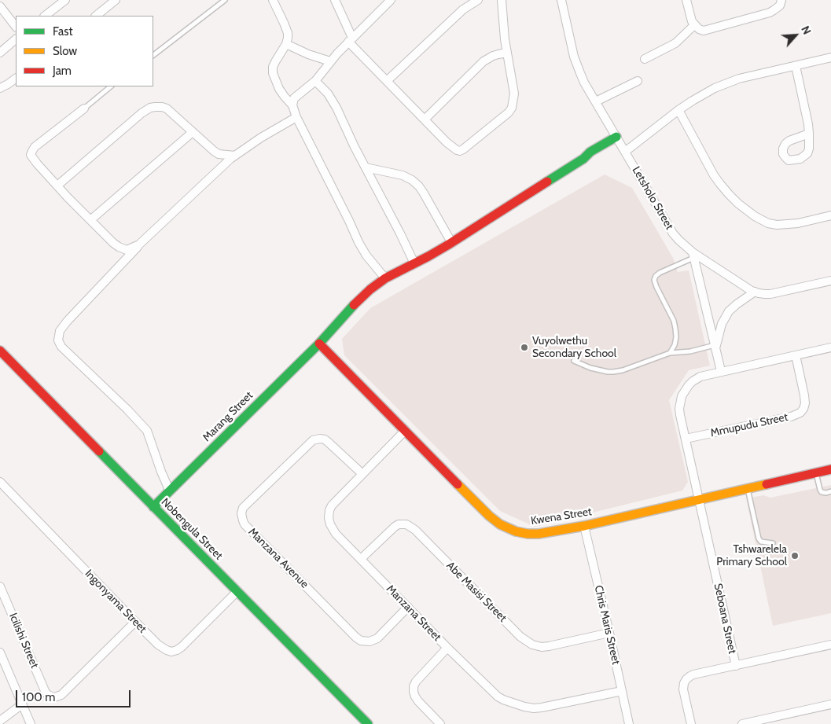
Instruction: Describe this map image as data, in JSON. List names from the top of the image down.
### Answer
{
  "streets": {
    "street": [
      "Letsholo Street",
      "Marang Street",
      "Mmupudu Street",
      "Kwena Street",
      "Nobengula Street",
      "Manzana Avenue",
      "Abe Masisi Street",
      "Ingonyama Street",
      "Manzana Street",
      "Seboana Street",
      "Chris Maris Street",
      "Icilishi Street"
    ]
  },
  "crossings": [
    ["Letsholo Street", "Marang Street"],
    ["Marang Street", "Kwena Street"],
    ["Marang Street", "Nobengula Street"],
    ["Kwena Street", "Manzana Street"],
    ["Kwena Street", "Seboana Street"],
    ["Kwena Street", "Chris Maris Street"],
    ["Nobengula Street", "Ingonyama Street"],
    ["Manzana Avenue", "Manzana Street"],
    ["Abe Masisi Street", "Manzana Street"],
    ["Abe Masisi Street", "Chris Maris Street"],
    ["Ingonyama Street", "Icilishi Street"],
    ["Manzana Street", "Chris Maris Street"]
  ],
  "places": ["Vuyolwethu Secondary School", "Tshwarelela Primary School"],
  "legend": ["Fast", "Slow", "Jam"],
  "scale_bar": "100 m",
  "north": "top right"
}
